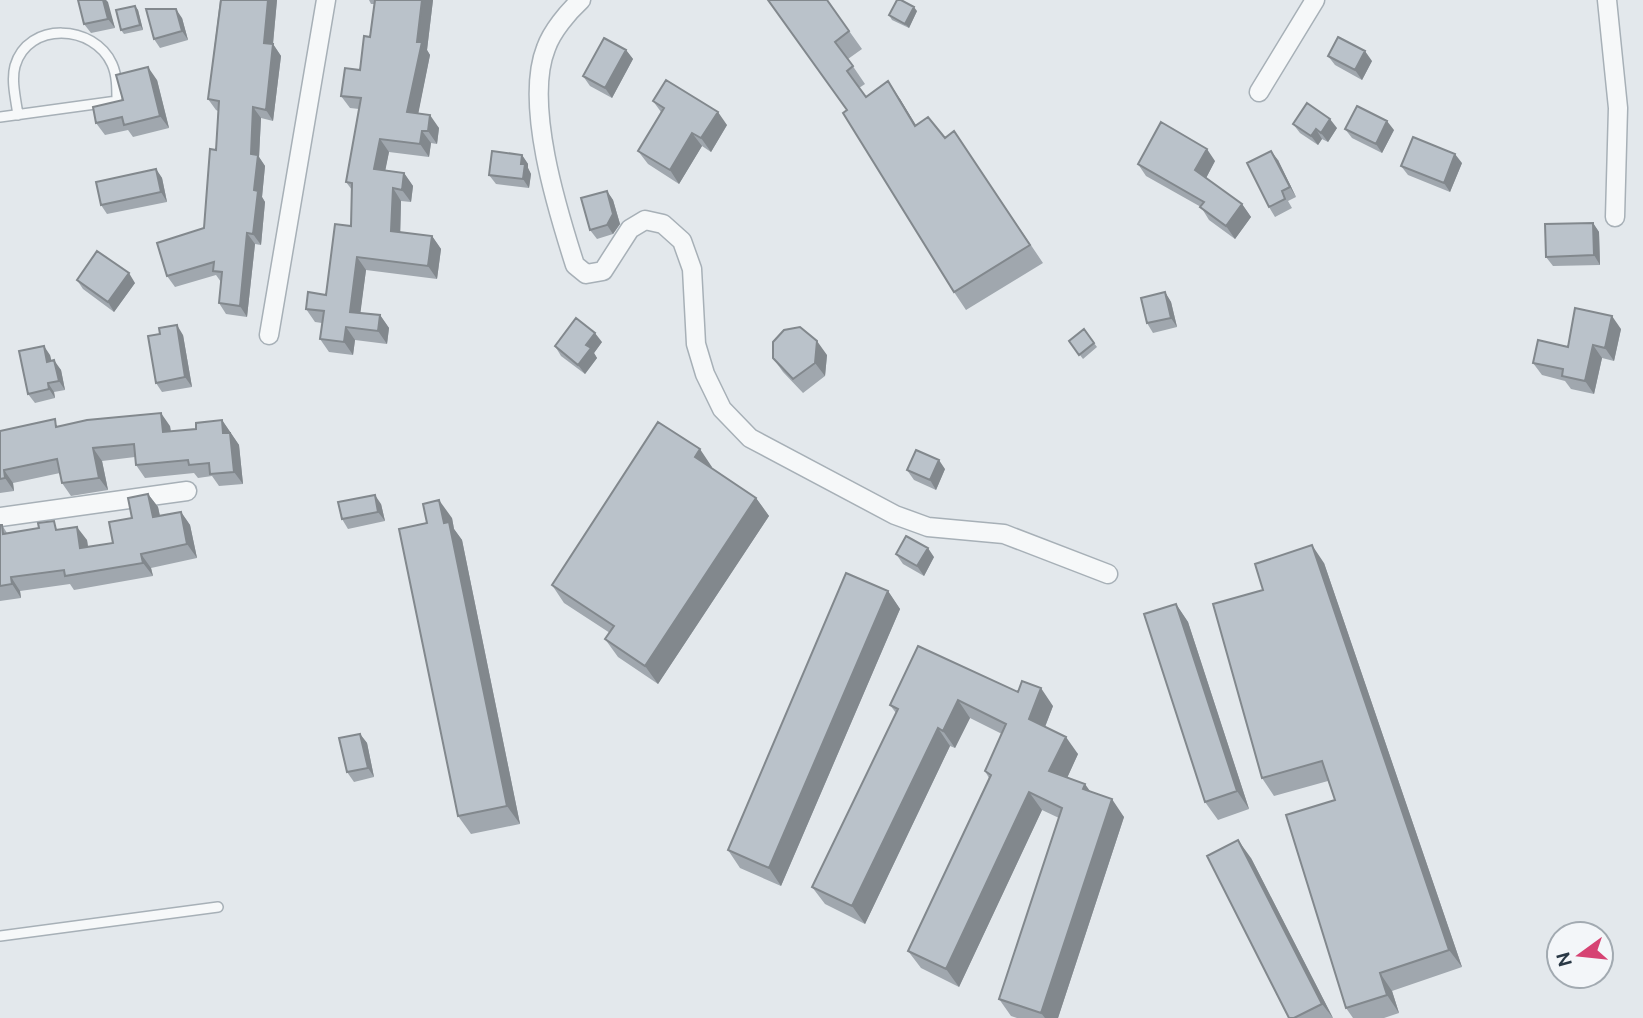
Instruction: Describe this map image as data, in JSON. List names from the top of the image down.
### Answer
{
  "north": "left"
}
